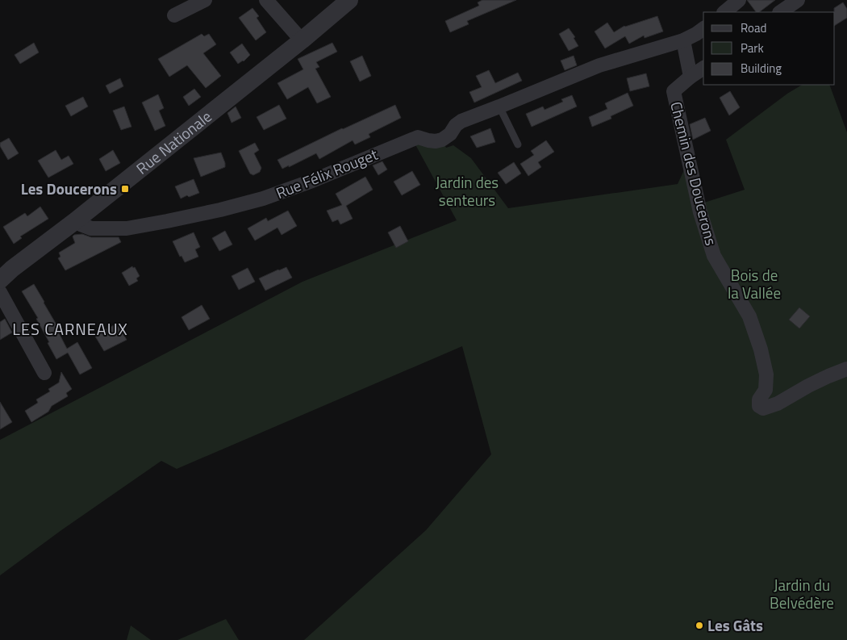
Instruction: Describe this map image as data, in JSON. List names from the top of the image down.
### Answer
{
  "streets": {
    "street": ["Rue Nationale", "Rue Félix Rouget", "Chemin des Doucerons"]
  },
  "crossings": [
    ["Rue Nationale", "Rue Félix Rouget"]
  ],
  "districts": ["LES CARNEAUX"],
  "parks": ["Jardin des senteurs", "Bois de la Vallée", "Jardin du Belvédère"],
  "places": {
    "transit": ["Les Doucerons"],
    "other": ["Les Gâts"]
  },
  "legend": ["Road", "Park", "Building"]
}
